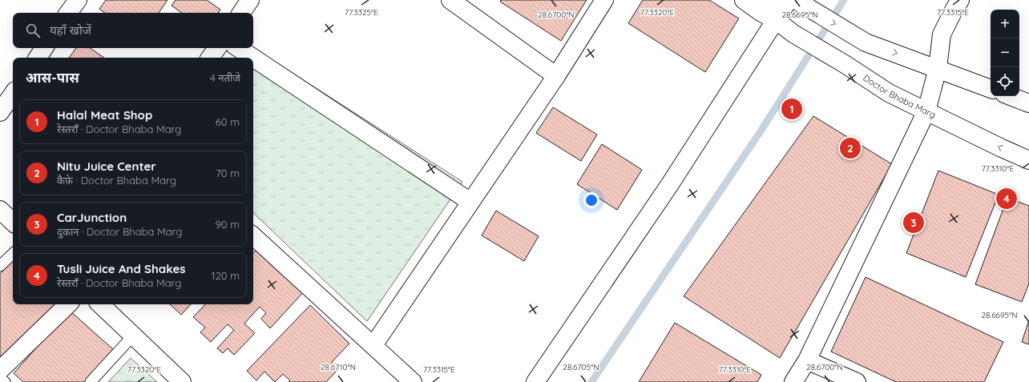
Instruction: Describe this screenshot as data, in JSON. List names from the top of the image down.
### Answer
{
  "streets": {
    "street": ["Doctor Bhaba Marg"]
  },
  "page": {
    "map_buttons": ["+", "−"],
    "search": "यहाँ खोजें",
    "heading": ["आस-पास", "4 नतीजे"],
    "pins": [
      "1",
      "2",
      "4",
      "3"
    ],
    "list": [
      {
        "mark": "1",
        "name": "Halal Meat Shop",
        "note": "रेस्तराँ · Doctor Bhaba Marg",
        "value": "60 m"
      },
      {
        "mark": "2",
        "name": "Nitu Juice Center",
        "note": "कैफ़े · Doctor Bhaba Marg",
        "value": "70 m"
      },
      {
        "mark": "3",
        "name": "CarJunction",
        "note": "दुकान · Doctor Bhaba Marg",
        "value": "90 m"
      },
      {
        "mark": "4",
        "name": "Tusli Juice And Shakes",
        "note": "रेस्तराँ · Doctor Bhaba Marg",
        "value": "120 m"
      }
    ]
  },
  "coordinates": [
    "77.3325°E",
    "77.3320°E",
    "77.3315°E",
    "28.6700°N",
    "28.6695°N",
    "77.3310°E",
    "28.6710°N",
    "28.6705°N"
  ]
}
